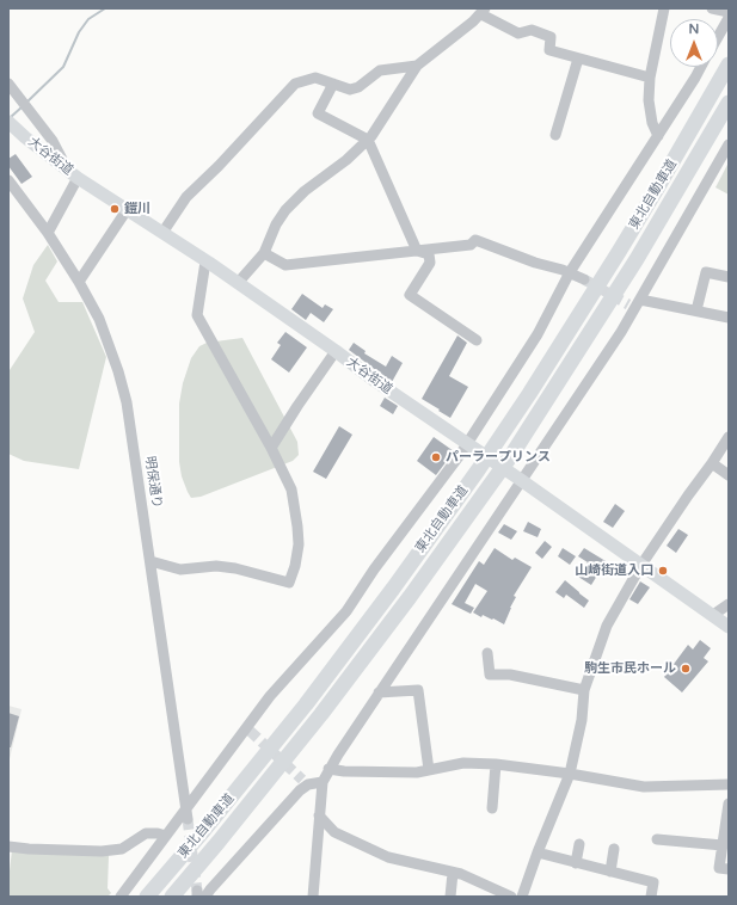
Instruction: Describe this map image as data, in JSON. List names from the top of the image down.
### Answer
{
  "streets": {
    "highway": ["東北自動車道"],
    "main road": ["大谷街道"],
    "street": ["明保通り"]
  },
  "places": [
    "鎧川",
    "パーラープリンス",
    "山崎街道入口",
    "駒生市民ホール"
  ],
  "north": "top"
}
